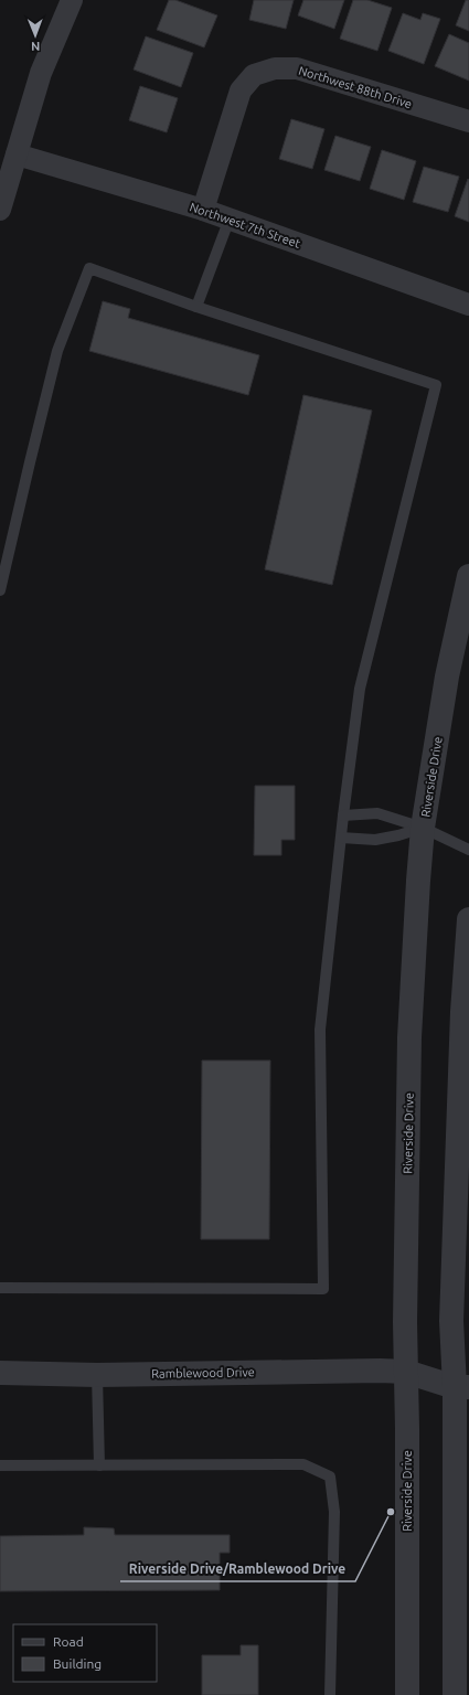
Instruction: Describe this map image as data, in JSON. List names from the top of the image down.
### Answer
{
  "streets": {
    "street": [
      "Northwest 88th Drive",
      "Northwest 7th Street",
      "Riverside Drive",
      "Ramblewood Drive"
    ]
  },
  "crossings": [
    ["Northwest 88th Drive", "Northwest 7th Street"],
    ["Riverside Drive", "Ramblewood Drive"]
  ],
  "places": ["Riverside Drive/Ramblewood Drive"],
  "legend": ["Road", "Building"],
  "north": "bottom"
}
